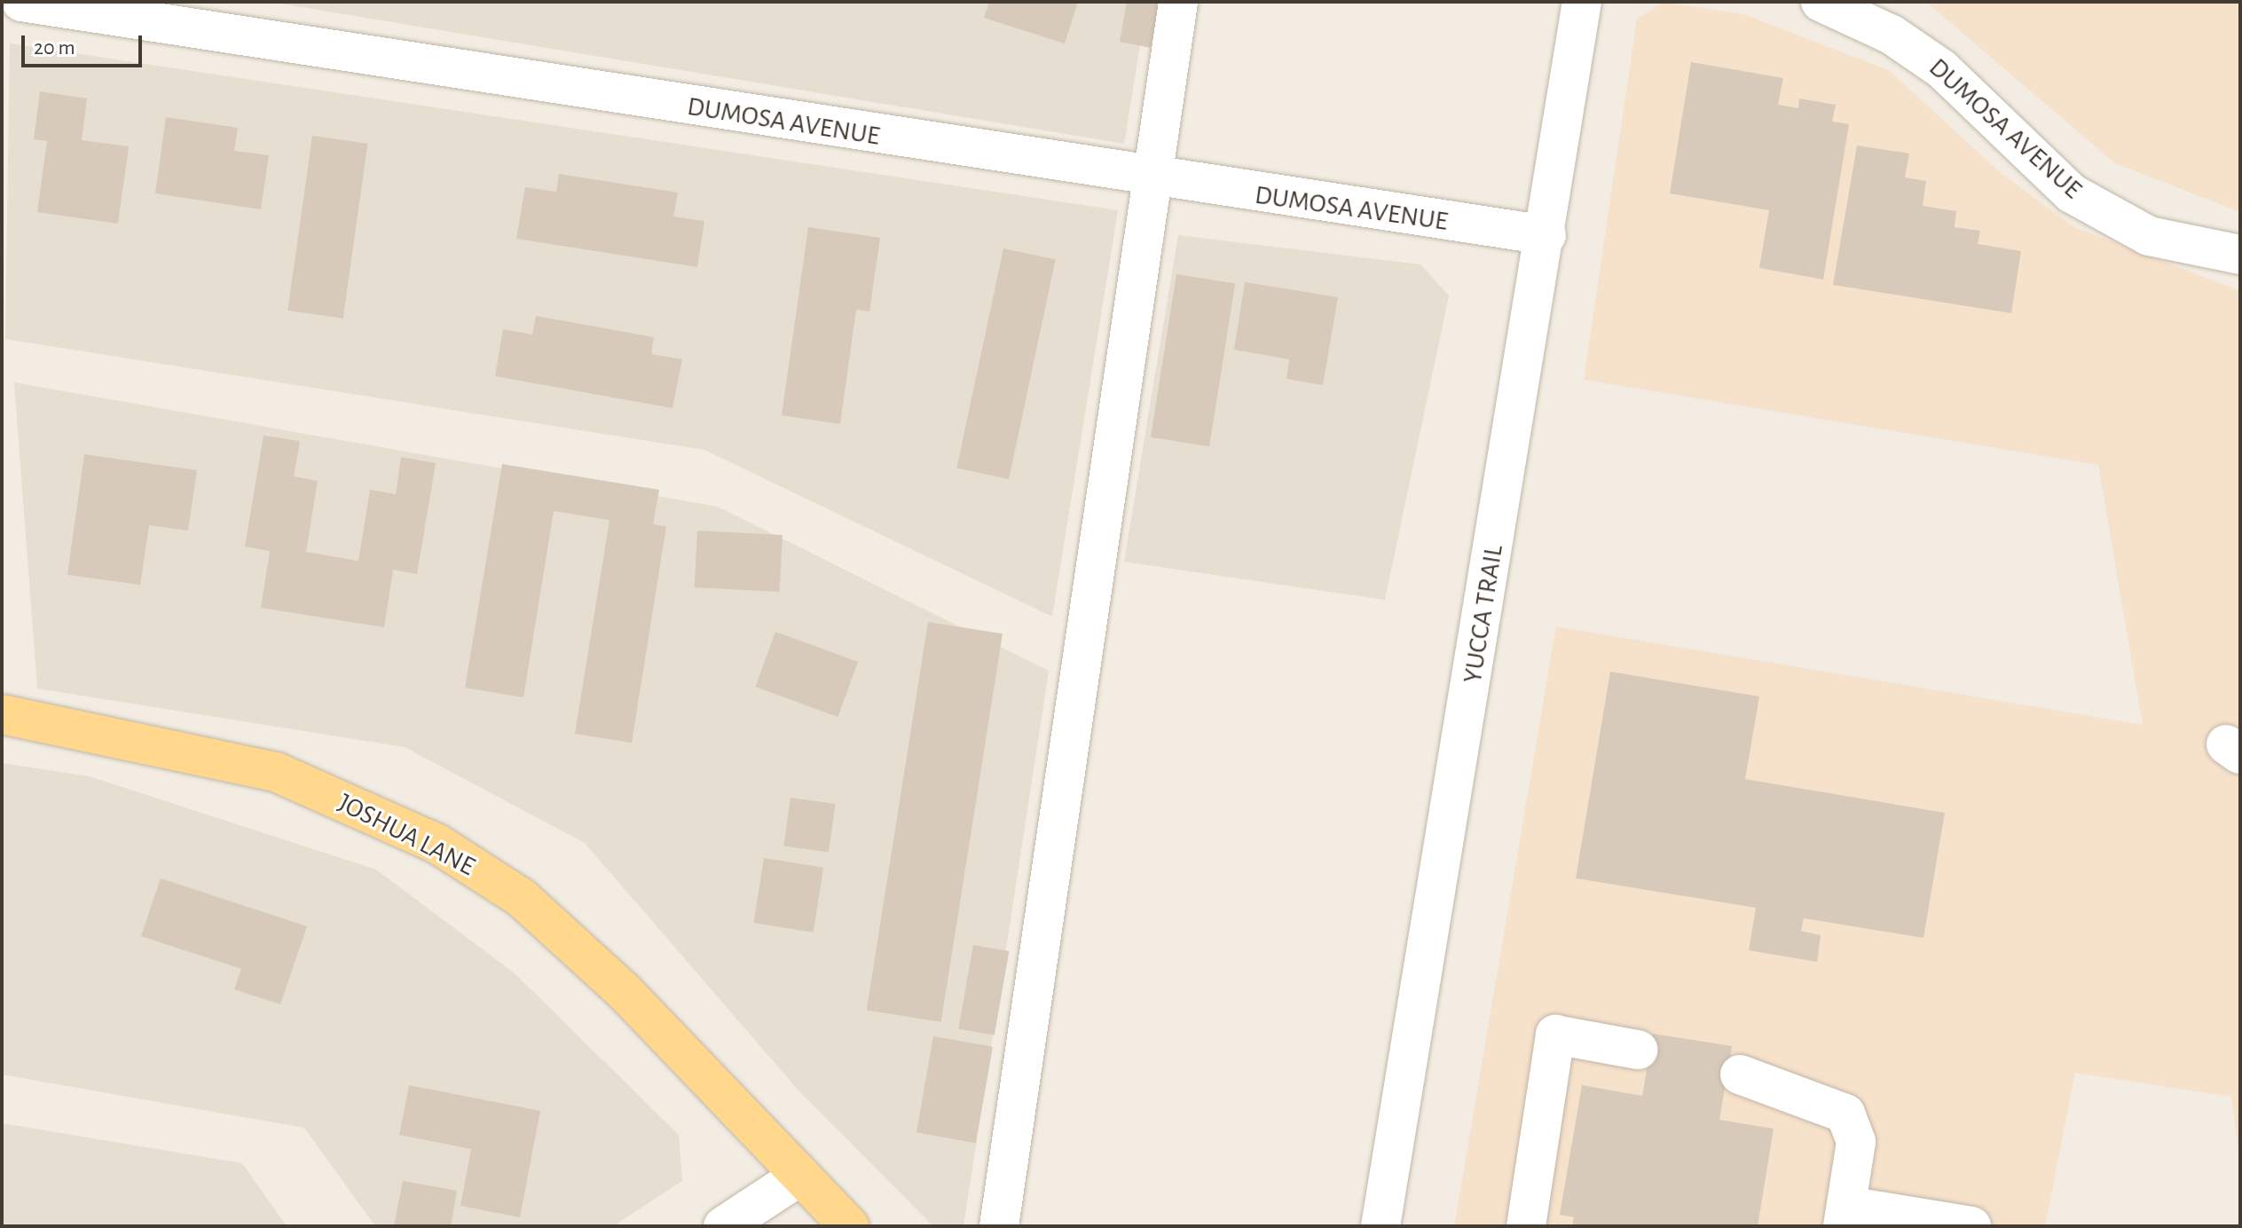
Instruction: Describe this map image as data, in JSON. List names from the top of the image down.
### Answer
{
  "streets": {
    "main road": ["JOSHUA LANE"],
    "street": ["DUMOSA AVENUE", "YUCCA TRAIL"]
  },
  "crossings": [
    ["DUMOSA AVENUE", "YUCCA TRAIL"]
  ],
  "scale_bar": "20 m"
}
